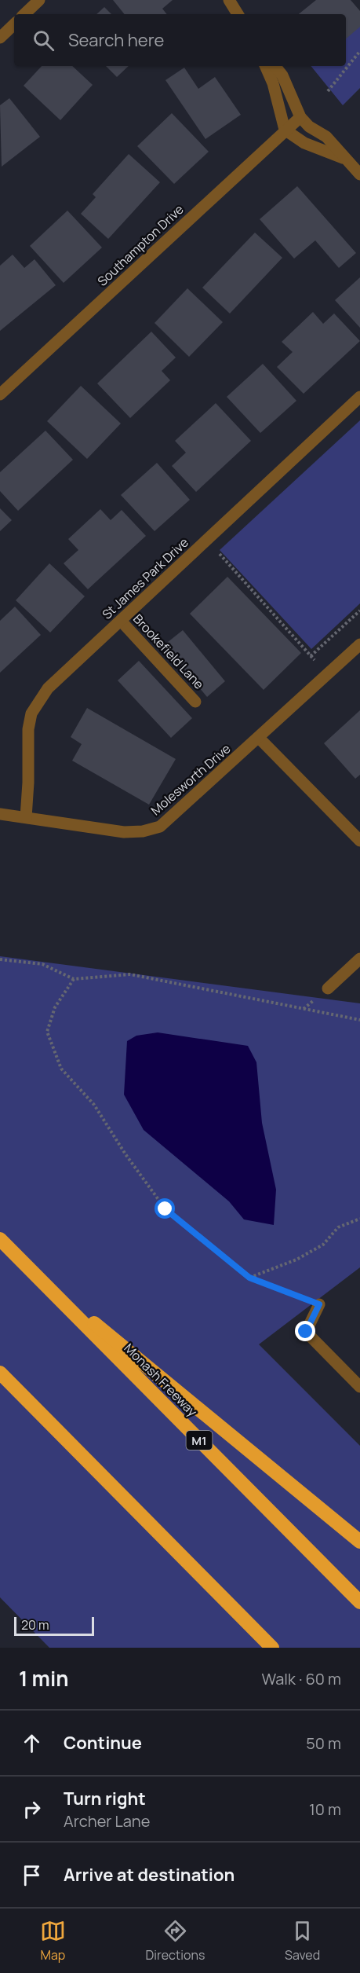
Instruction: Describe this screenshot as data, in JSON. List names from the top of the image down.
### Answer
{
  "streets": {
    "highway": ["Monash Freeway", "M1"],
    "street": [
      "Southampton Drive",
      "St James Park Drive",
      "Brookefield Lane",
      "Molesworth Drive"
    ]
  },
  "crossings": [
    ["St James Park Drive", "Brookefield Lane"],
    ["St James Park Drive", "Molesworth Drive"]
  ],
  "scale_bar": "20 m",
  "page": {
    "search": "Search here",
    "scale": "20 m",
    "heading": ["1 min", "Walk · 60 m"],
    "list": [
      ["Continue", "50 m"],
      ["Turn right", "Archer Lane", "10 m"],
      "Arrive at destination"
    ],
    "nav": ["Map", "Directions", "Saved"]
  }
}
